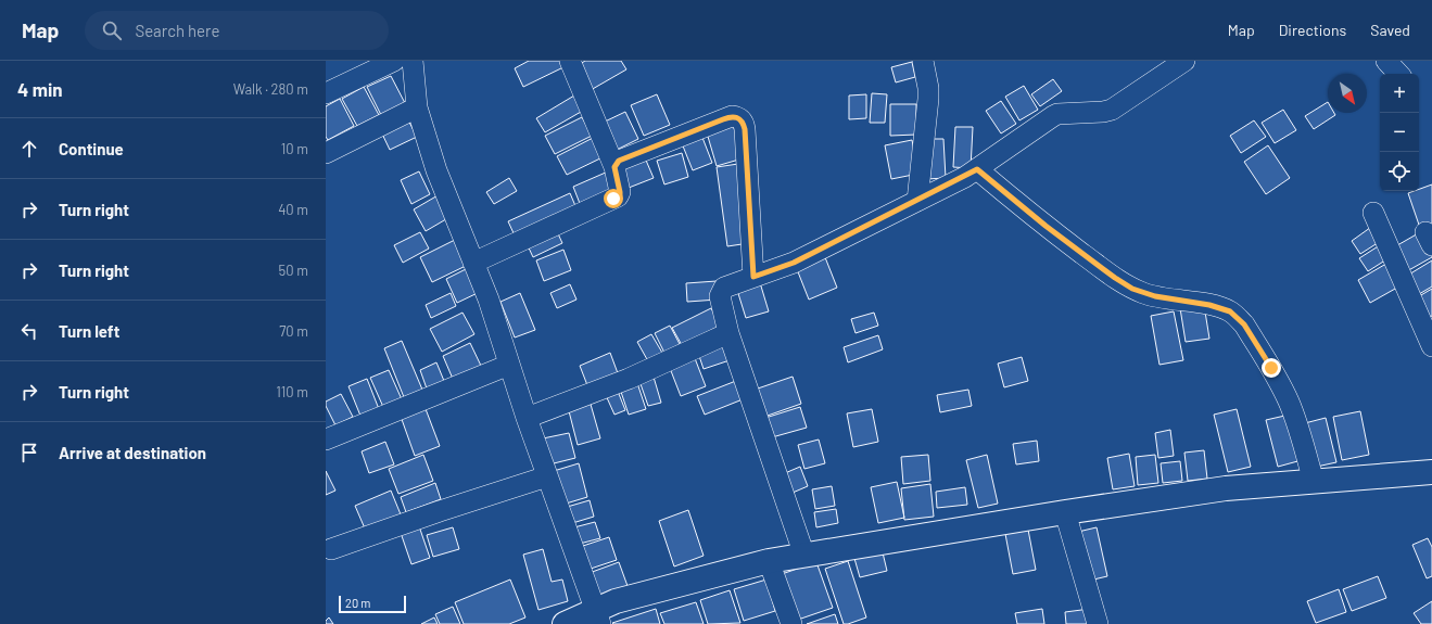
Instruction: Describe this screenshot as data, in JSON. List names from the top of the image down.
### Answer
{
  "scale_bar": "20 m",
  "north": "bottom right",
  "page": {
    "header": "Map",
    "search": "Search here",
    "nav": ["Map", "Directions", "Saved"],
    "heading": ["4 min", "Walk · 280 m"],
    "map_buttons": ["+", "−"],
    "list": [
      ["Continue", "10 m"],
      ["Turn right", "40 m"],
      ["Turn right", "50 m"],
      ["Turn left", "70 m"],
      ["Turn right", "110 m"],
      "Arrive at destination"
    ],
    "scale": "20 m"
  }
}
